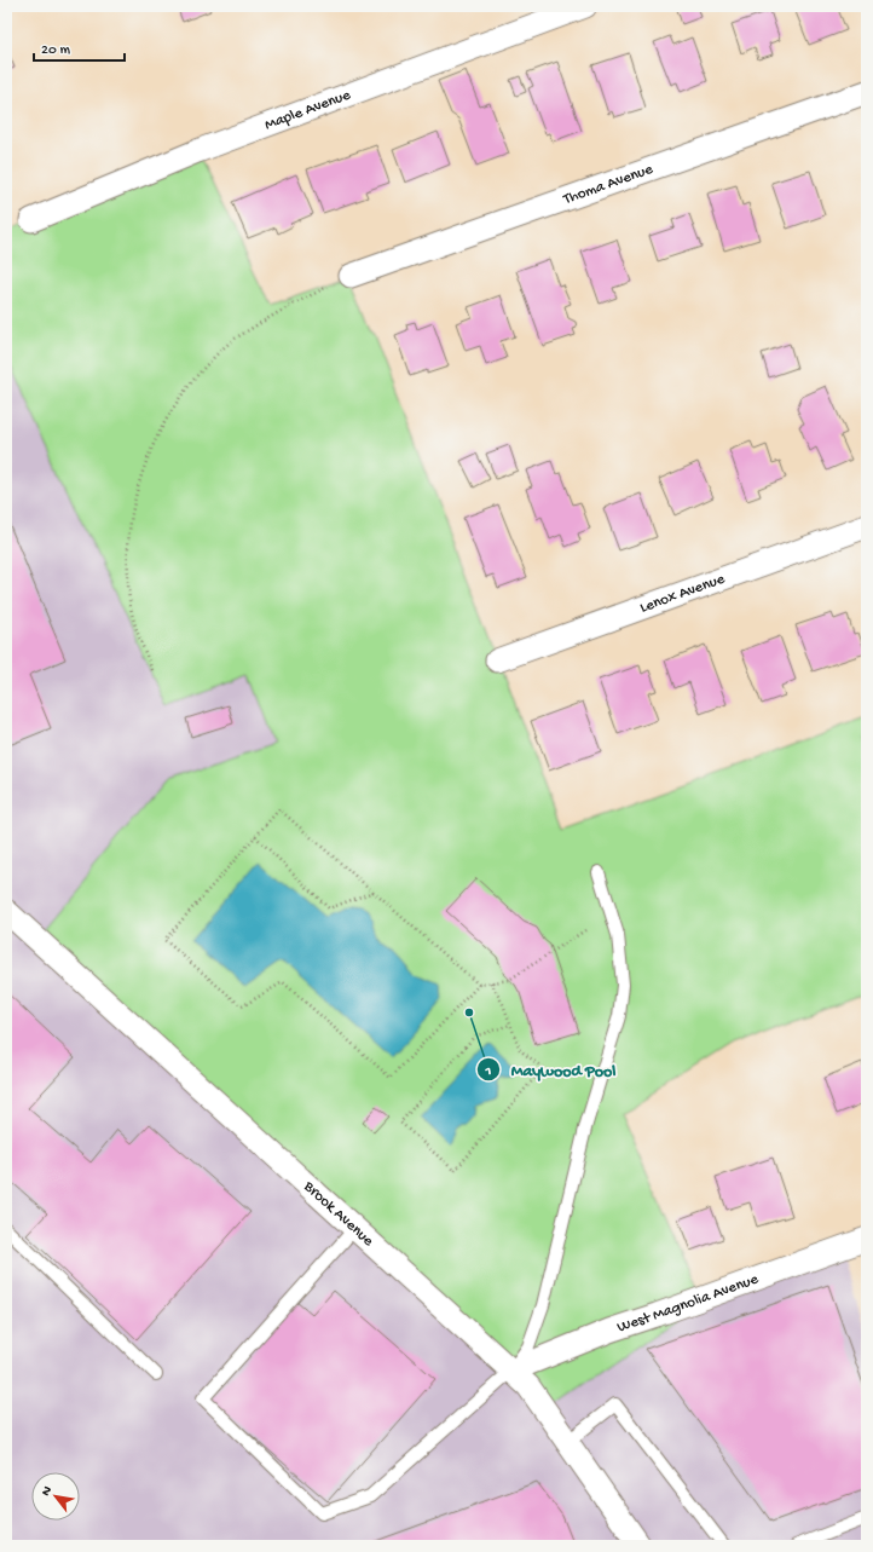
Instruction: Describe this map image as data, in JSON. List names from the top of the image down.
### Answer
{
  "streets": {
    "street": [
      "Maple Avenue",
      "Thoma Avenue",
      "Lenox Avenue",
      "Brook Avenue",
      "West Magnolia Avenue"
    ]
  },
  "crossings": [
    ["Brook Avenue", "West Magnolia Avenue"]
  ],
  "places": ["Maywood Pool"],
  "scale_bar": "20 m",
  "north": "top left"
}
